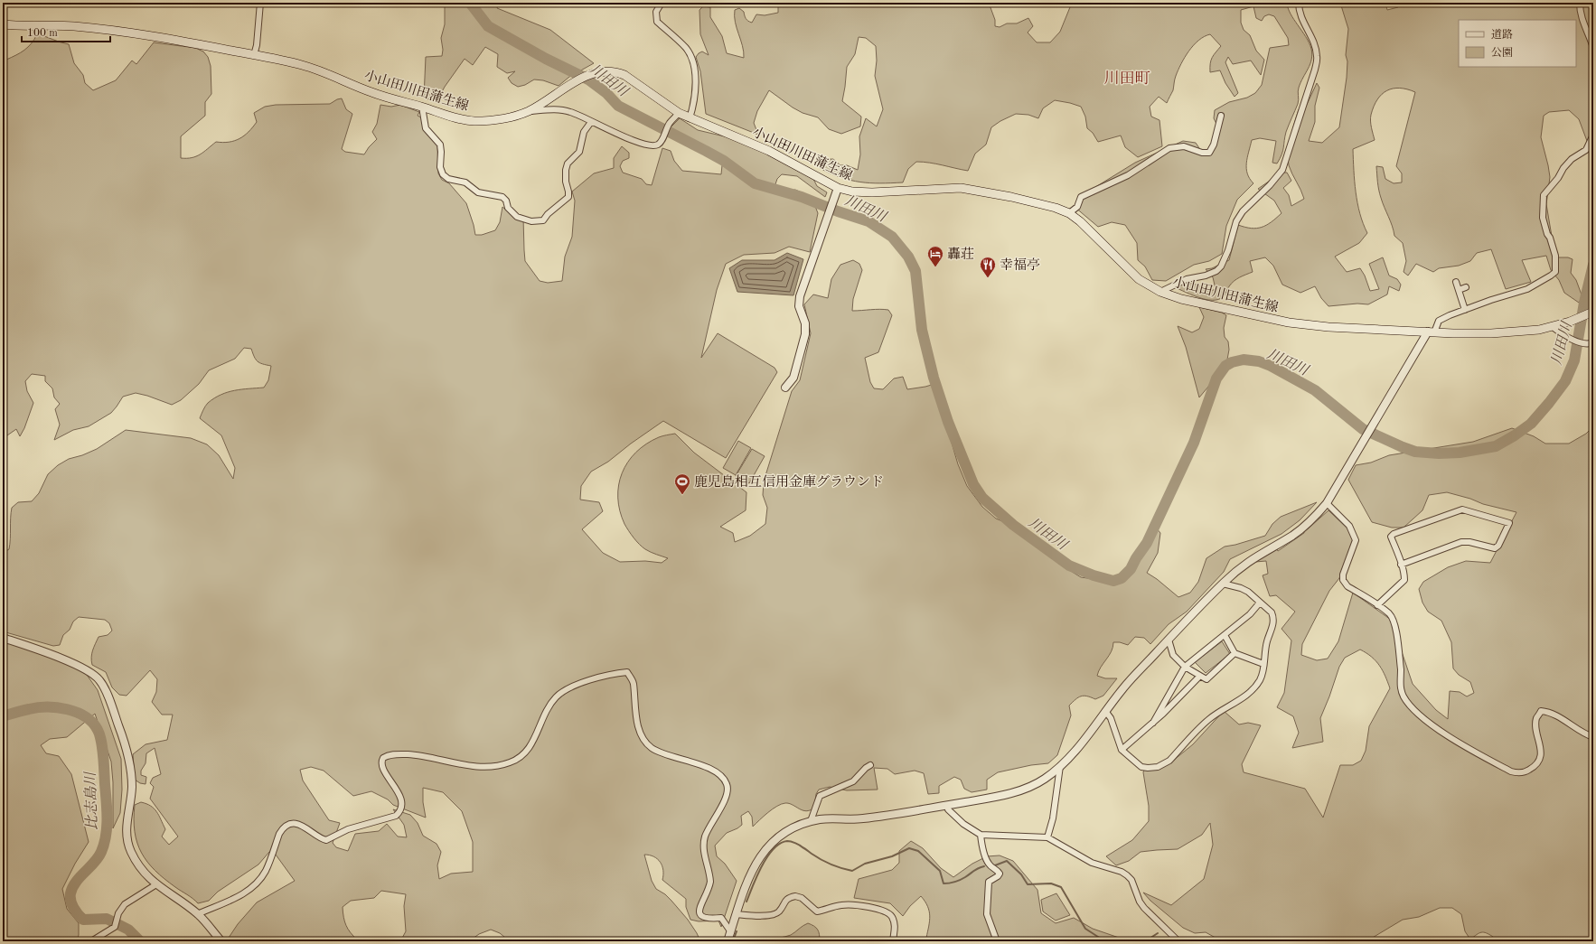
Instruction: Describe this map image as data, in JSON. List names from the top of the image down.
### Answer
{
  "streets": {
    "main road": ["小山田川田蒲生線"]
  },
  "districts": ["川田町"],
  "water": ["川田川", "比志島川"],
  "places": {
    "hotel": ["轟荘"],
    "restaurant": ["幸福亭"],
    "sports": ["鹿児島相互信用金庫グラウンド"]
  },
  "legend": ["道路", "公園"],
  "scale_bar": "100 m"
}
